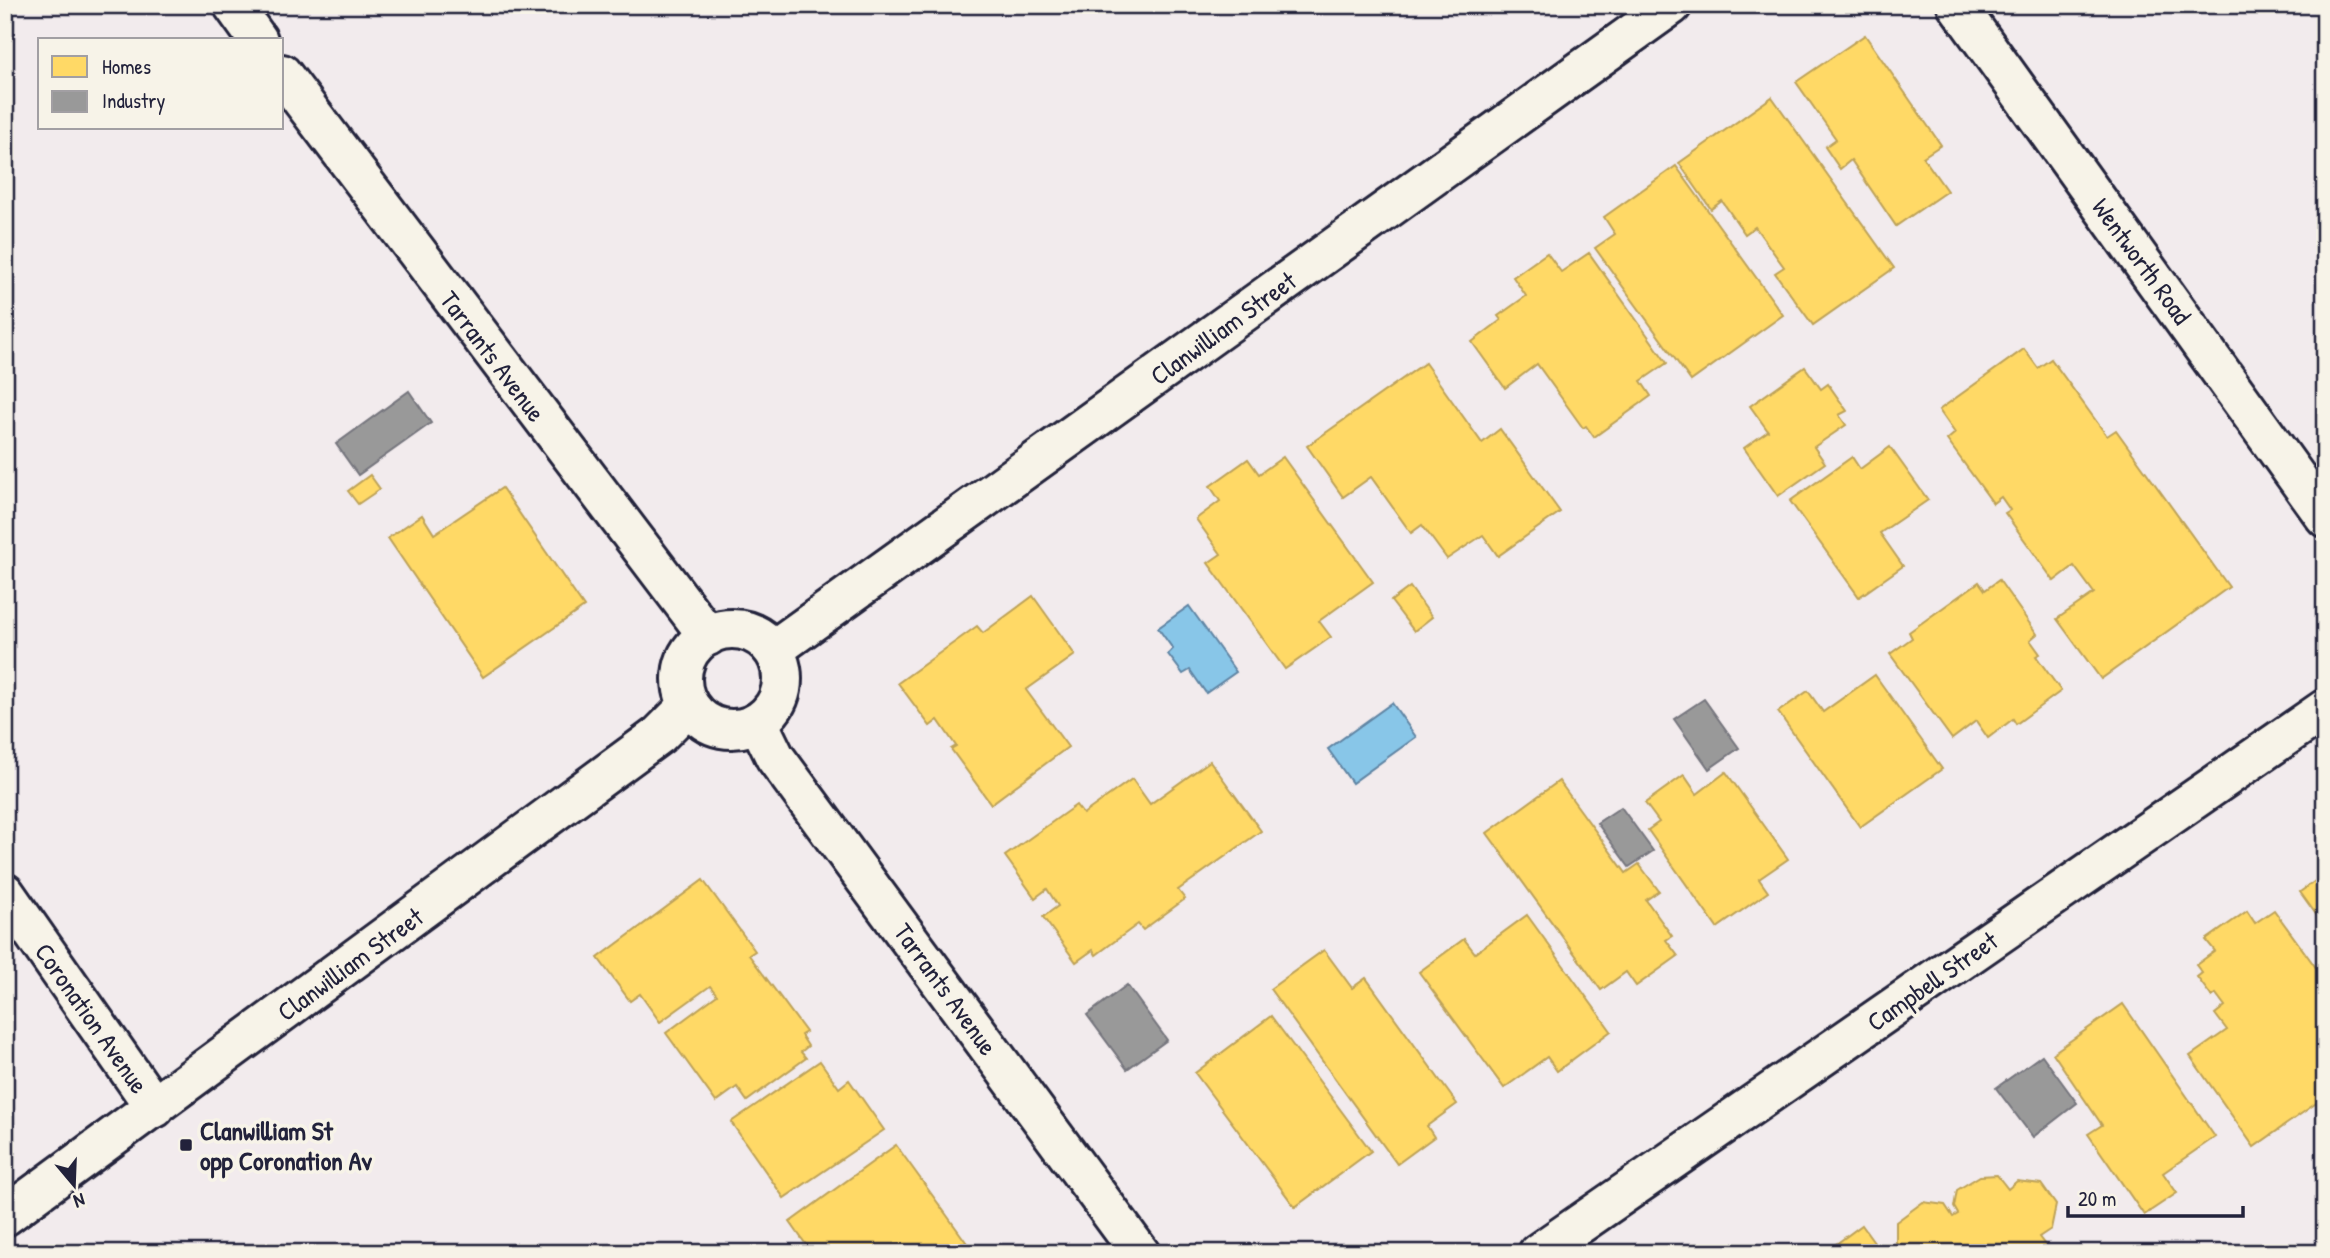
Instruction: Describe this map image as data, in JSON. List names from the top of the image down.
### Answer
{
  "streets": {
    "street": [
      "Wentworth Road",
      "Clanwilliam Street",
      "Tarrants Avenue",
      "Campbell Street",
      "Coronation Avenue"
    ]
  },
  "crossings": [
    ["Clanwilliam Street", "Tarrants Avenue"],
    ["Clanwilliam Street", "Coronation Avenue"]
  ],
  "places": {
    "transit": ["Clanwilliam St opp Coronation Av"]
  },
  "legend": ["Homes", "Industry"],
  "scale_bar": "20 m",
  "north": "bottom"
}
